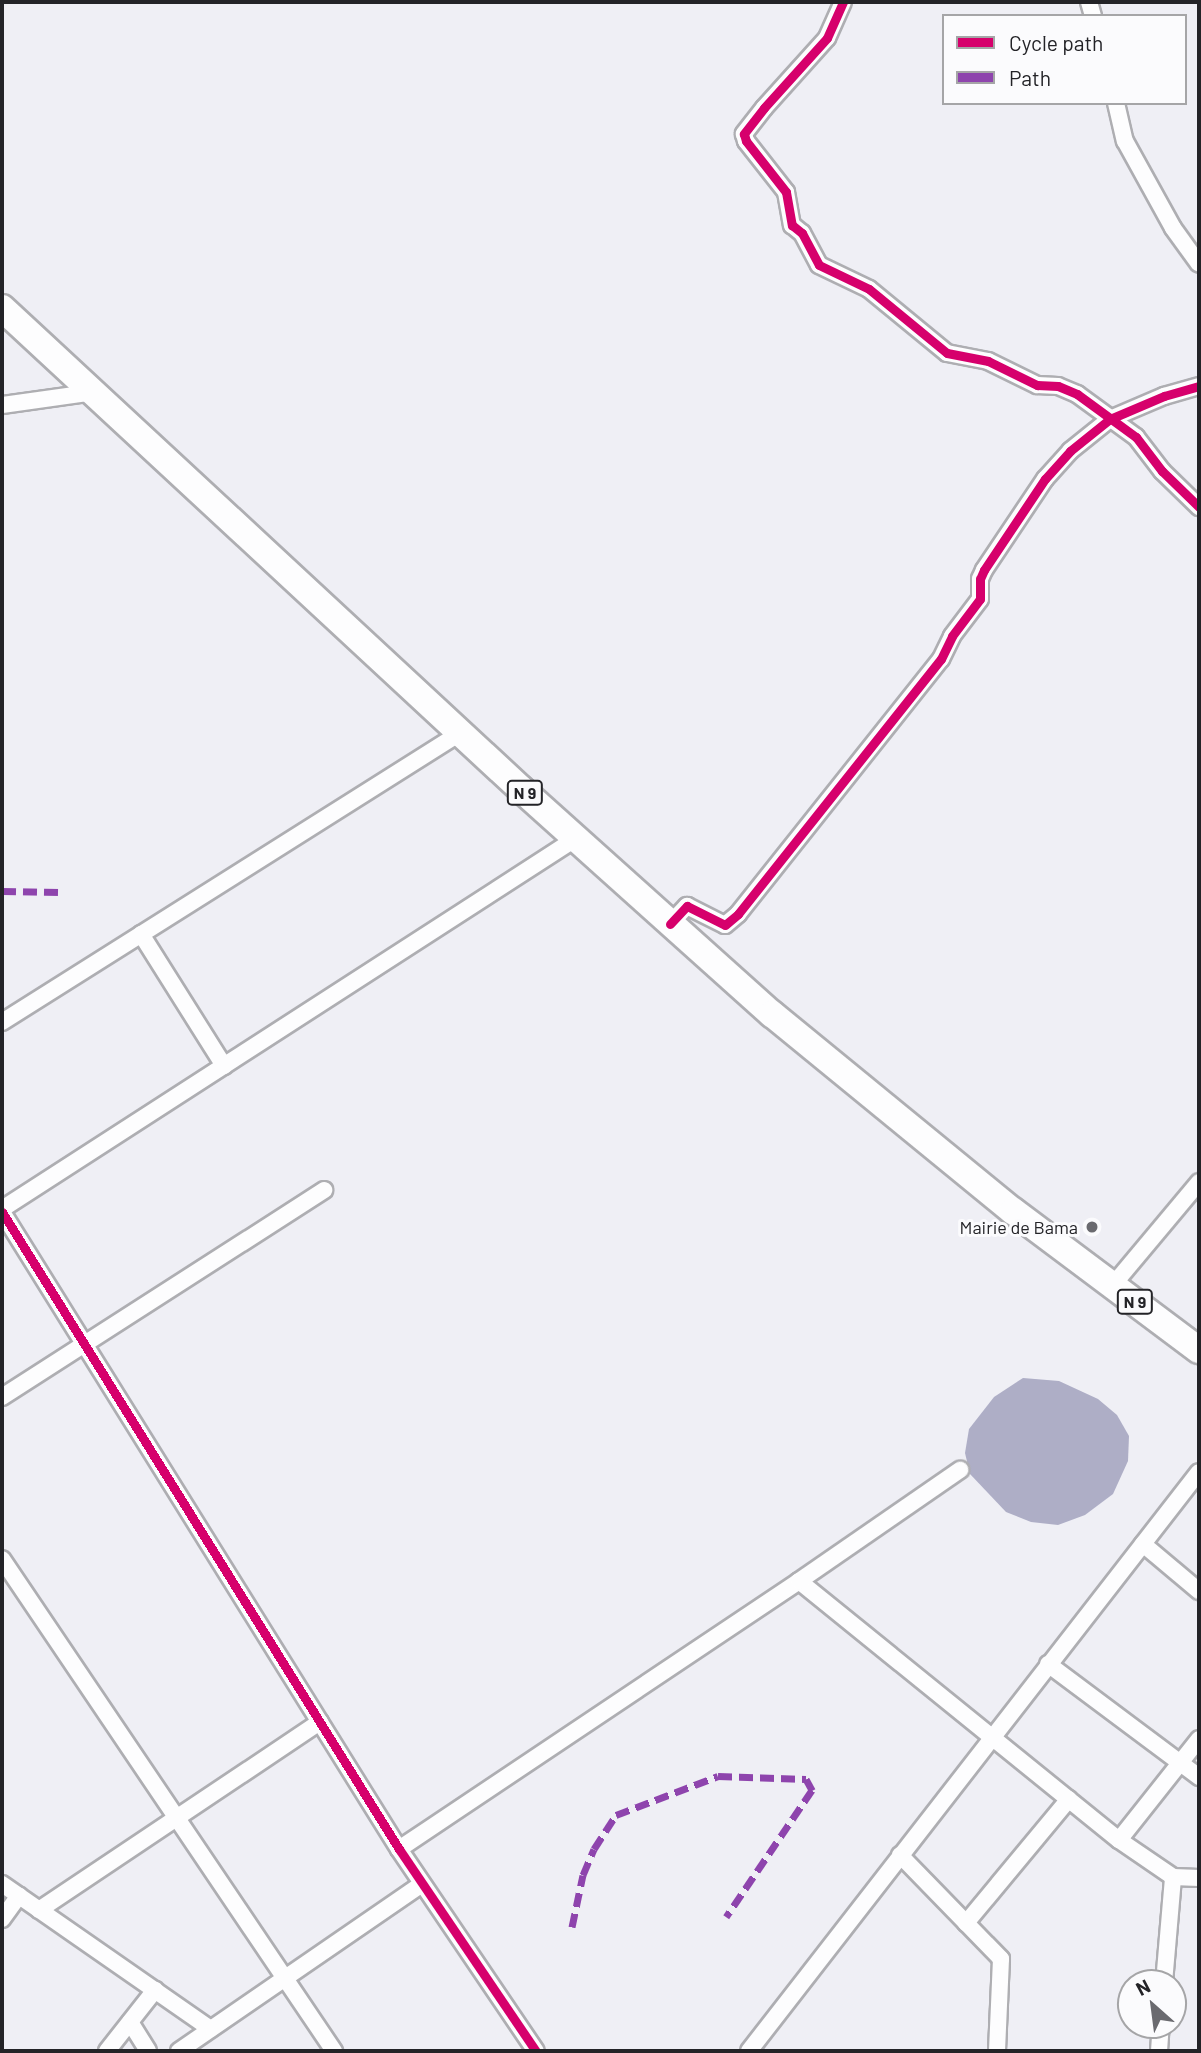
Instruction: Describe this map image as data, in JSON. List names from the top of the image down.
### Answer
{
  "streets": {
    "main road": ["N 9"]
  },
  "places": ["Mairie de Bama"],
  "legend": ["Cycle path", "Path"],
  "north": "top left"
}
